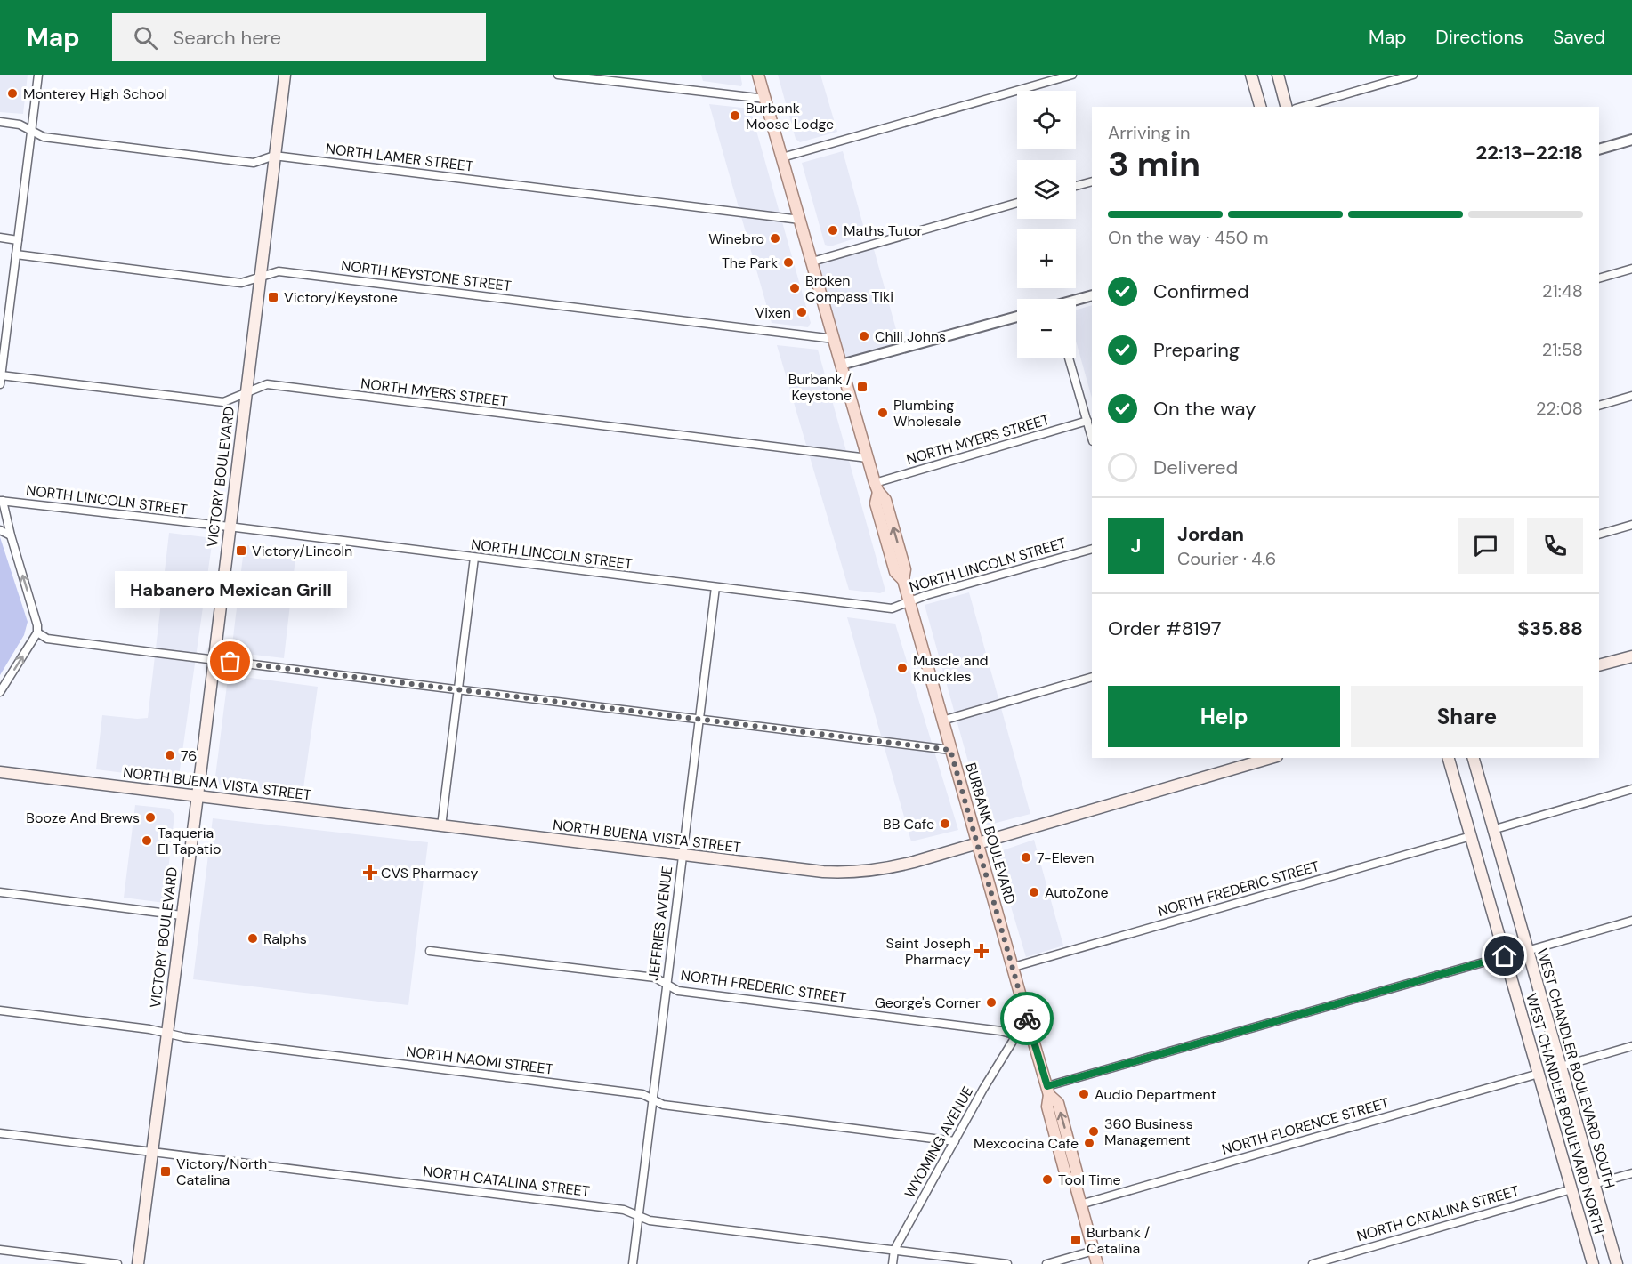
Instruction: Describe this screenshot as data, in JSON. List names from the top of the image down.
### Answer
{
  "streets": {
    "main road": [
      "VICTORY BOULEVARD",
      "NORTH BUENA VISTA STREET",
      "BURBANK BOULEVARD",
      "WEST CHANDLER BOULEVARD SOUTH",
      "WEST CHANDLER BOULEVARD NORTH"
    ],
    "street": [
      "NORTH LAMER STREET",
      "NORTH KEYSTONE STREET",
      "NORTH MYERS STREET",
      "NORTH LINCOLN STREET",
      "NORTH FREDERIC STREET",
      "JEFFRIES AVENUE",
      "NORTH NAOMI STREET",
      "NORTH FLORENCE STREET",
      "WYOMING AVENUE",
      "NORTH CATALINA STREET"
    ]
  },
  "crossings": [
    ["NORTH LAMER STREET", "VICTORY BOULEVARD"],
    ["NORTH LAMER STREET", "BURBANK BOULEVARD"],
    ["NORTH KEYSTONE STREET", "VICTORY BOULEVARD"],
    ["NORTH KEYSTONE STREET", "BURBANK BOULEVARD"],
    ["NORTH MYERS STREET", "VICTORY BOULEVARD"],
    ["NORTH MYERS STREET", "BURBANK BOULEVARD"],
    ["VICTORY BOULEVARD", "NORTH LINCOLN STREET"],
    ["VICTORY BOULEVARD", "NORTH BUENA VISTA STREET"],
    ["VICTORY BOULEVARD", "NORTH NAOMI STREET"],
    ["VICTORY BOULEVARD", "NORTH CATALINA STREET"],
    ["NORTH LINCOLN STREET", "BURBANK BOULEVARD"],
    ["NORTH LINCOLN STREET", "JEFFRIES AVENUE"],
    ["NORTH BUENA VISTA STREET", "BURBANK BOULEVARD"],
    ["NORTH BUENA VISTA STREET", "JEFFRIES AVENUE"],
    ["BURBANK BOULEVARD", "NORTH FREDERIC STREET"],
    ["BURBANK BOULEVARD", "NORTH FLORENCE STREET"],
    ["NORTH FREDERIC STREET", "JEFFRIES AVENUE"],
    ["NORTH FREDERIC STREET", "WEST CHANDLER BOULEVARD NORTH"],
    ["NORTH FREDERIC STREET", "WYOMING AVENUE"],
    ["JEFFRIES AVENUE", "NORTH NAOMI STREET"],
    ["JEFFRIES AVENUE", "NORTH CATALINA STREET"],
    ["NORTH NAOMI STREET", "WYOMING AVENUE"],
    ["WEST CHANDLER BOULEVARD NORTH", "NORTH FLORENCE STREET"],
    ["WEST CHANDLER BOULEVARD NORTH", "NORTH CATALINA STREET"],
    ["WYOMING AVENUE", "NORTH CATALINA STREET"]
  ],
  "places": {
    "other": [
      "Monterey High School",
      "Burbank Moose Lodge",
      "Maths Tutor",
      "Winebro",
      "The Park",
      "Broken Compass Tiki",
      "Vixen",
      "Chili Johns",
      "Plumbing Wholesale",
      "Habanero Mexican Grill",
      "Muscle and Knuckles",
      "76",
      "Booze And Brews",
      "BB Cafe",
      "Taqueria El Tapatio",
      "7-Eleven",
      "AutoZone",
      "Ralphs",
      "George's Corner",
      "Audio Department",
      "360 Business Management",
      "Mexcocina Cafe",
      "Tool Time"
    ],
    "transit": [
      "Victory/Keystone",
      "Burbank / Keystone",
      "Victory/Lincoln",
      "Victory/North Catalina",
      "Burbank / Catalina"
    ],
    "health": ["CVS Pharmacy", "Saint Joseph Pharmacy"]
  },
  "page": {
    "header": "Map",
    "search": "Search here",
    "nav": ["Map", "Directions", "Saved"],
    "map_buttons": ["+", "−"],
    "heading": ["3 min", "Arriving in", "22:13–22:18"],
    "panel": [
      "Jordan",
      "Courier · 4.6",
      "Order #8197",
      "$35.88"
    ],
    "bar": "On the way · 450 m",
    "list": [
      ["Confirmed", "21:48"],
      ["Preparing", "21:58"],
      ["On the way", "22:08"],
      "Delivered"
    ],
    "round": "J",
    "bubble": "Habanero Mexican Grill",
    "buttons": ["Help", "Share"]
  }
}
